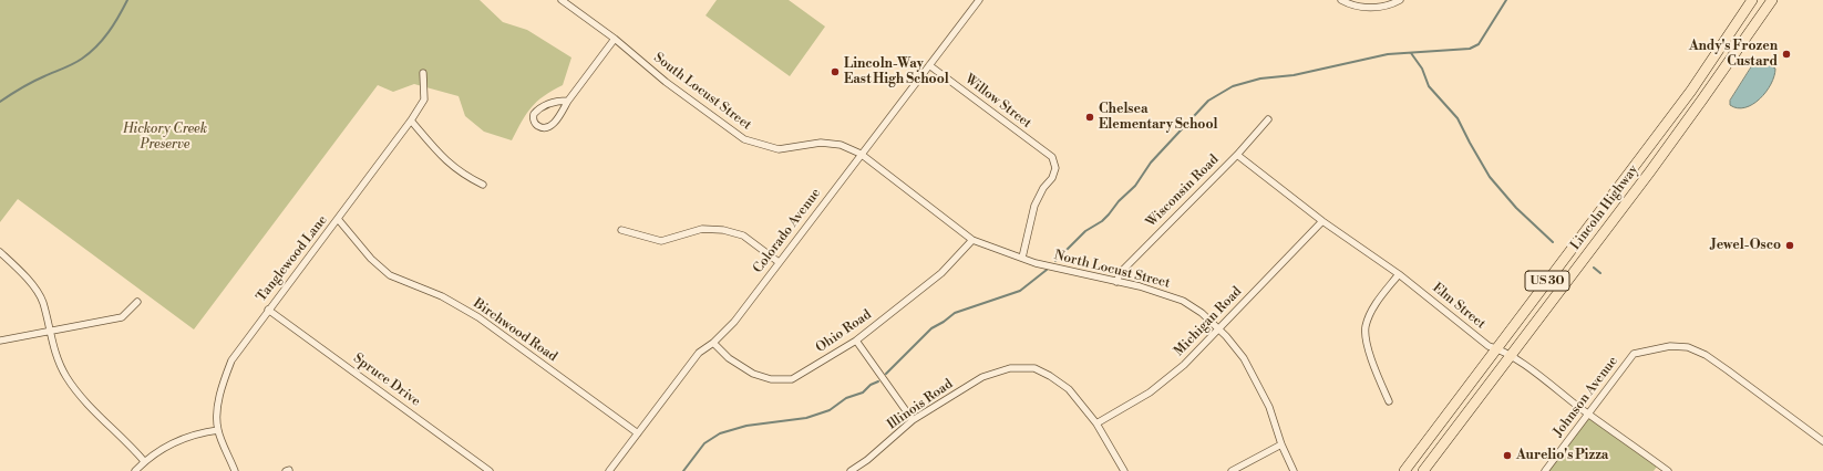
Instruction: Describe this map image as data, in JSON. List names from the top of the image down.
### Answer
{
  "streets": {
    "main road": ["Lincoln Highway", "US 30"],
    "street": [
      "South Locust Street",
      "Willow Street",
      "Wisconsin Road",
      "Colorado Avenue",
      "Tanglewood Lane",
      "North Locust Street",
      "Elm Street",
      "Michigan Road",
      "Birchwood Road",
      "Ohio Road",
      "Spruce Drive",
      "Johnson Avenue",
      "Illinois Road"
    ]
  },
  "crossings": [
    ["South Locust Street", "Colorado Avenue"],
    ["South Locust Street", "North Locust Street"],
    ["Willow Street", "Colorado Avenue"],
    ["Willow Street", "North Locust Street"],
    ["Wisconsin Road", "North Locust Street"],
    ["Wisconsin Road", "Elm Street"],
    ["Lincoln Highway", "Elm Street"],
    ["Colorado Avenue", "North Locust Street"],
    ["Colorado Avenue", "Birchwood Road"],
    ["Colorado Avenue", "Ohio Road"],
    ["Tanglewood Lane", "Birchwood Road"],
    ["Tanglewood Lane", "Spruce Drive"],
    ["North Locust Street", "Michigan Road"],
    ["North Locust Street", "Ohio Road"],
    ["Elm Street", "Michigan Road"],
    ["Elm Street", "Johnson Avenue"],
    ["Michigan Road", "Illinois Road"]
  ],
  "parks": ["Hickory Creek Preserve"],
  "places": [
    "Andy's Frozen Custard",
    "Lincoln-Way East High School",
    "Chelsea Elementary School",
    "Jewel-Osco",
    "Aurelio's Pizza"
  ]
}
